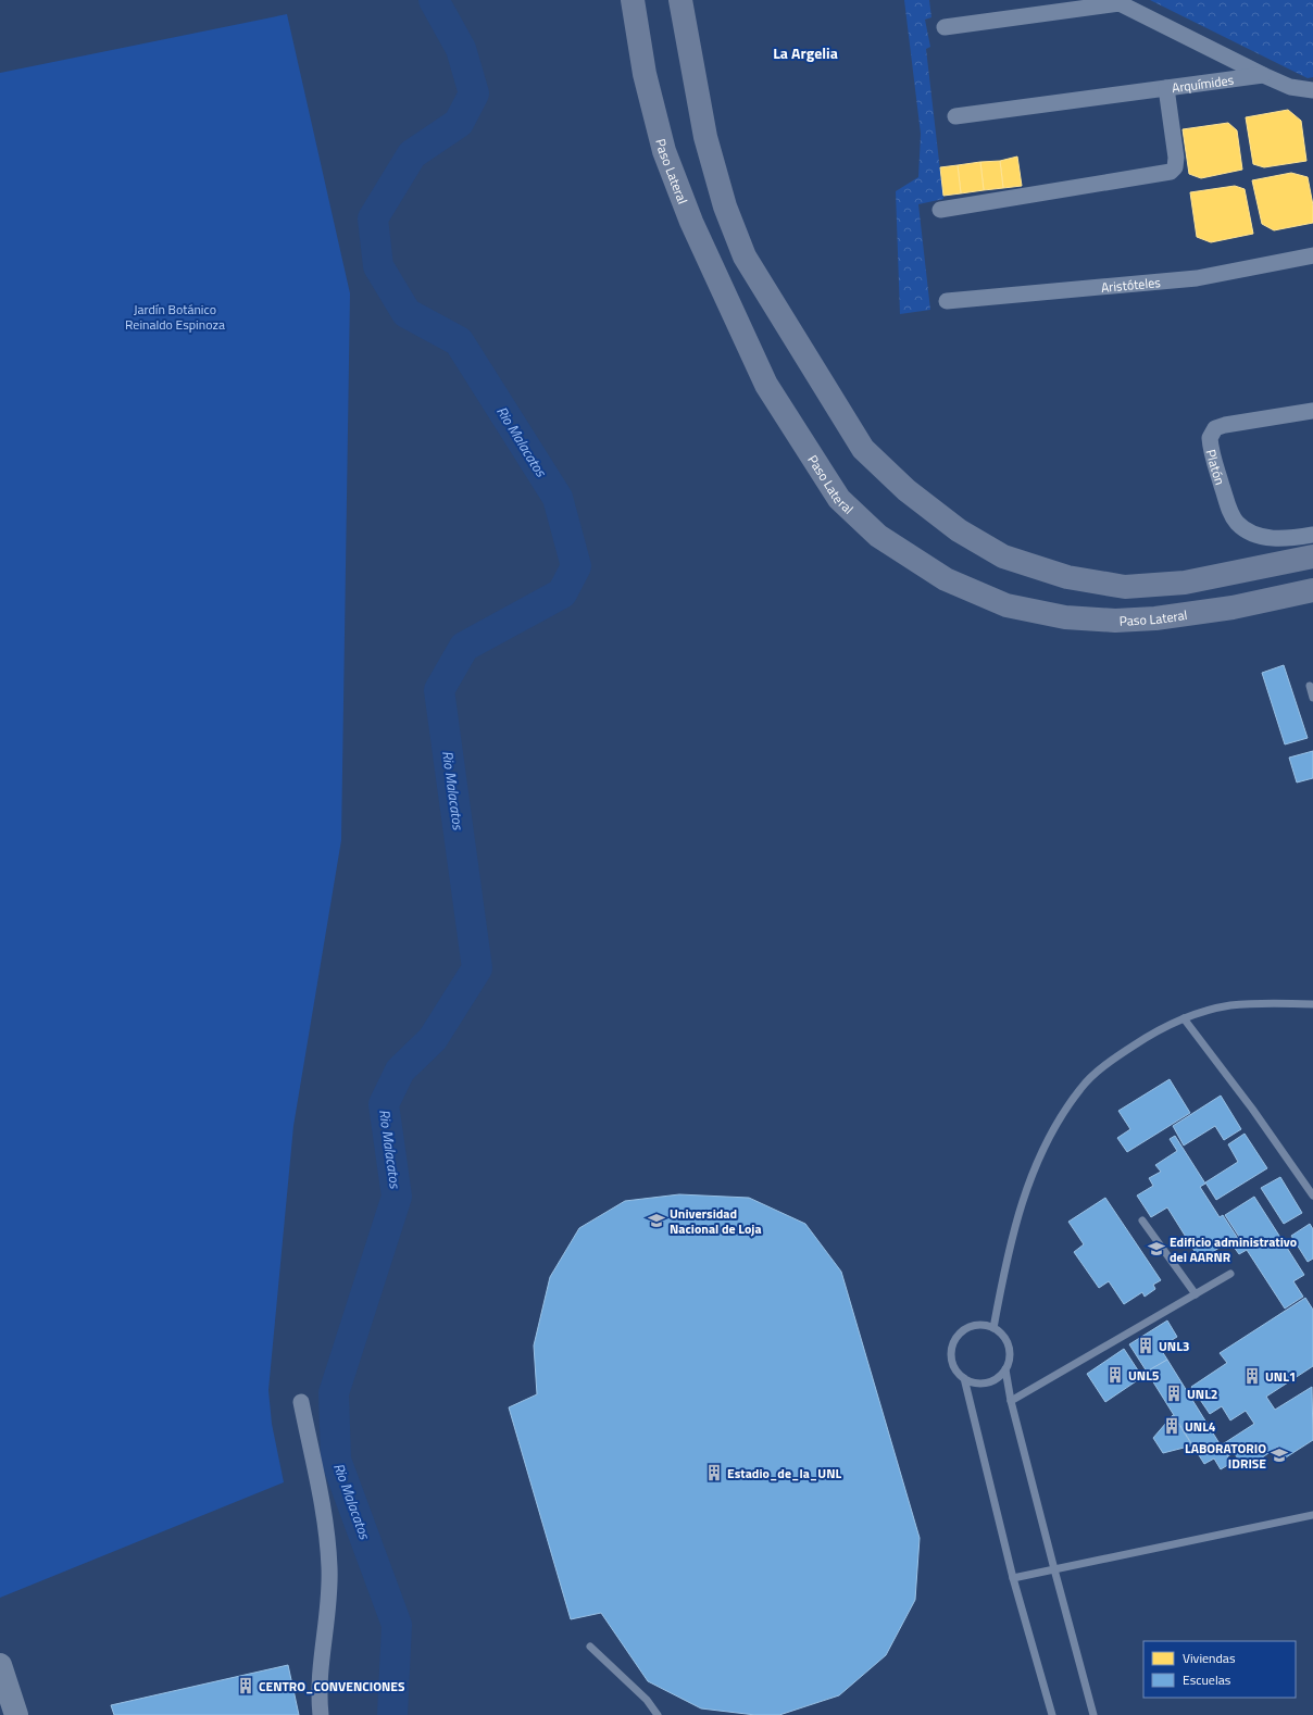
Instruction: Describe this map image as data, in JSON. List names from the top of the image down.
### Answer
{
  "streets": {
    "highway": ["Paso Lateral"],
    "street": ["Arquímides", "Aristóteles", "Platón"]
  },
  "districts": ["La Argelia"],
  "water": ["Rio Malacatos"],
  "parks": ["Jardín Botánico Reinaldo Espinoza"],
  "places": {
    "school or university": ["Universidad Nacional de Loja", "Edificio administrativo del AARNR", "LABORATORIO IDRISE"],
    "building": [
      "UNL3",
      "UNL5",
      "UNL1",
      "UNL2",
      "UNL4",
      "Estadio_de_la_UNL",
      "CENTRO_CONVENCIONES"
    ]
  },
  "legend": ["Viviendas", "Escuelas"]
}
